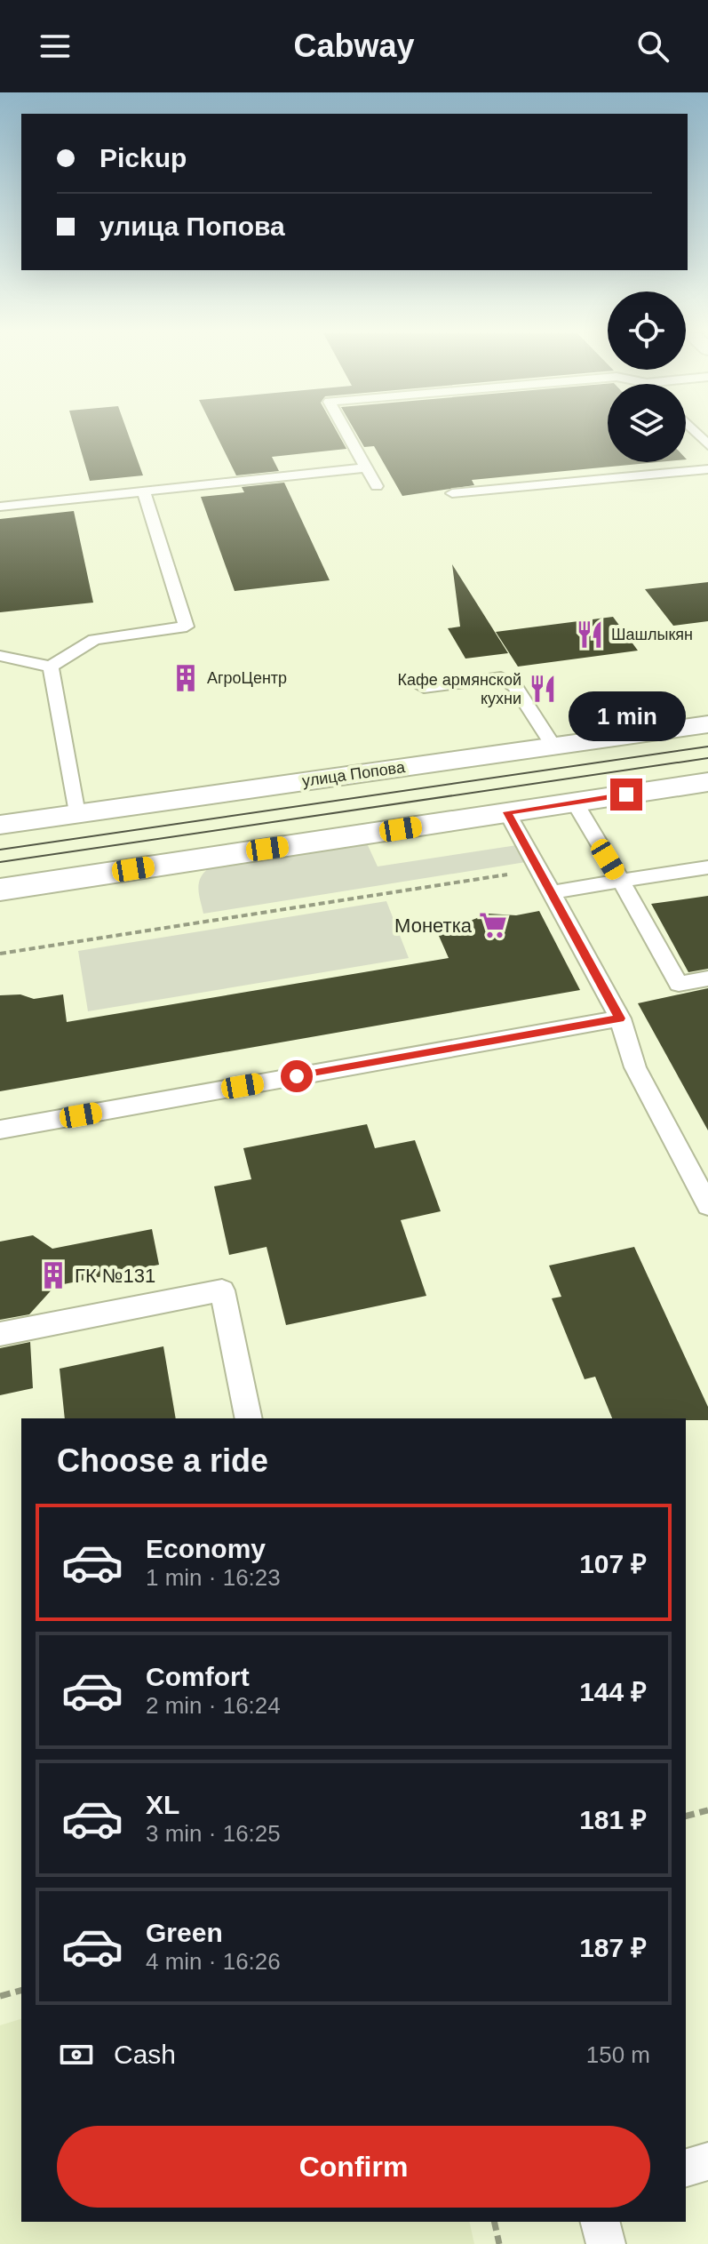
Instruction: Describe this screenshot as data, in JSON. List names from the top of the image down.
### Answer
{
  "streets": {
    "main road": ["улица Попова"]
  },
  "places": {
    "restaurant": ["Шашлыкян", "Кафе армянской кухни"],
    "building": ["АгроЦентр", "ГК №131"],
    "supermarket": ["Монетка"]
  },
  "page": {
    "header": "Cabway",
    "banner": ["Pickup", "улица Попова"],
    "bubble": "1 min",
    "heading": "Choose a ride",
    "list": [
      {
        "name": "Economy",
        "note": "1 min · 16:23",
        "value": "107 ₽"
      },
      {
        "name": "Comfort",
        "note": "2 min · 16:24",
        "value": "144 ₽"
      },
      {
        "name": "XL",
        "note": "3 min · 16:25",
        "value": "181 ₽"
      },
      {
        "name": "Green",
        "note": "4 min · 16:26",
        "value": "187 ₽"
      }
    ],
    "pay": ["Cash", "150 m"],
    "buttons": "Confirm"
  }
}
